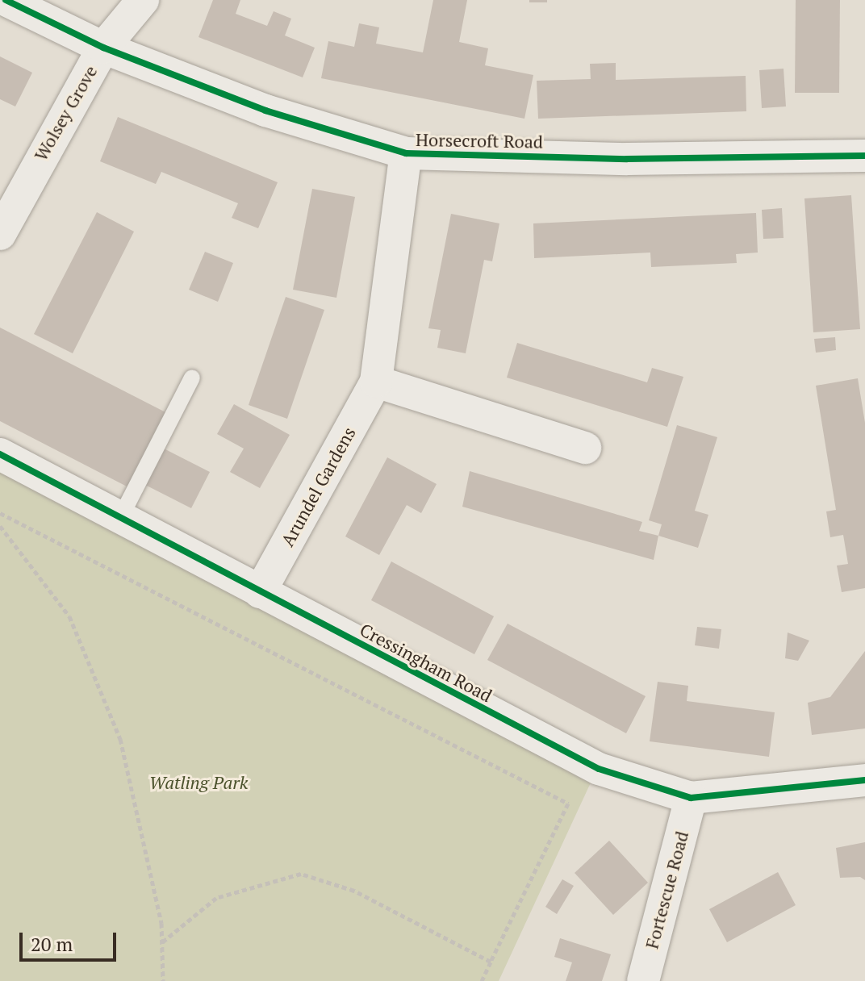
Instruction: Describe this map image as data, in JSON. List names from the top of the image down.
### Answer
{
  "streets": {
    "street": [
      "Wolsey Grove",
      "Horsecroft Road",
      "Arundel Gardens",
      "Cressingham Road",
      "Fortescue Road"
    ]
  },
  "crossings": [
    ["Wolsey Grove", "Horsecroft Road"],
    ["Horsecroft Road", "Arundel Gardens"],
    ["Arundel Gardens", "Cressingham Road"],
    ["Cressingham Road", "Fortescue Road"]
  ],
  "parks": ["Watling Park"],
  "scale_bar": "20 m"
}
